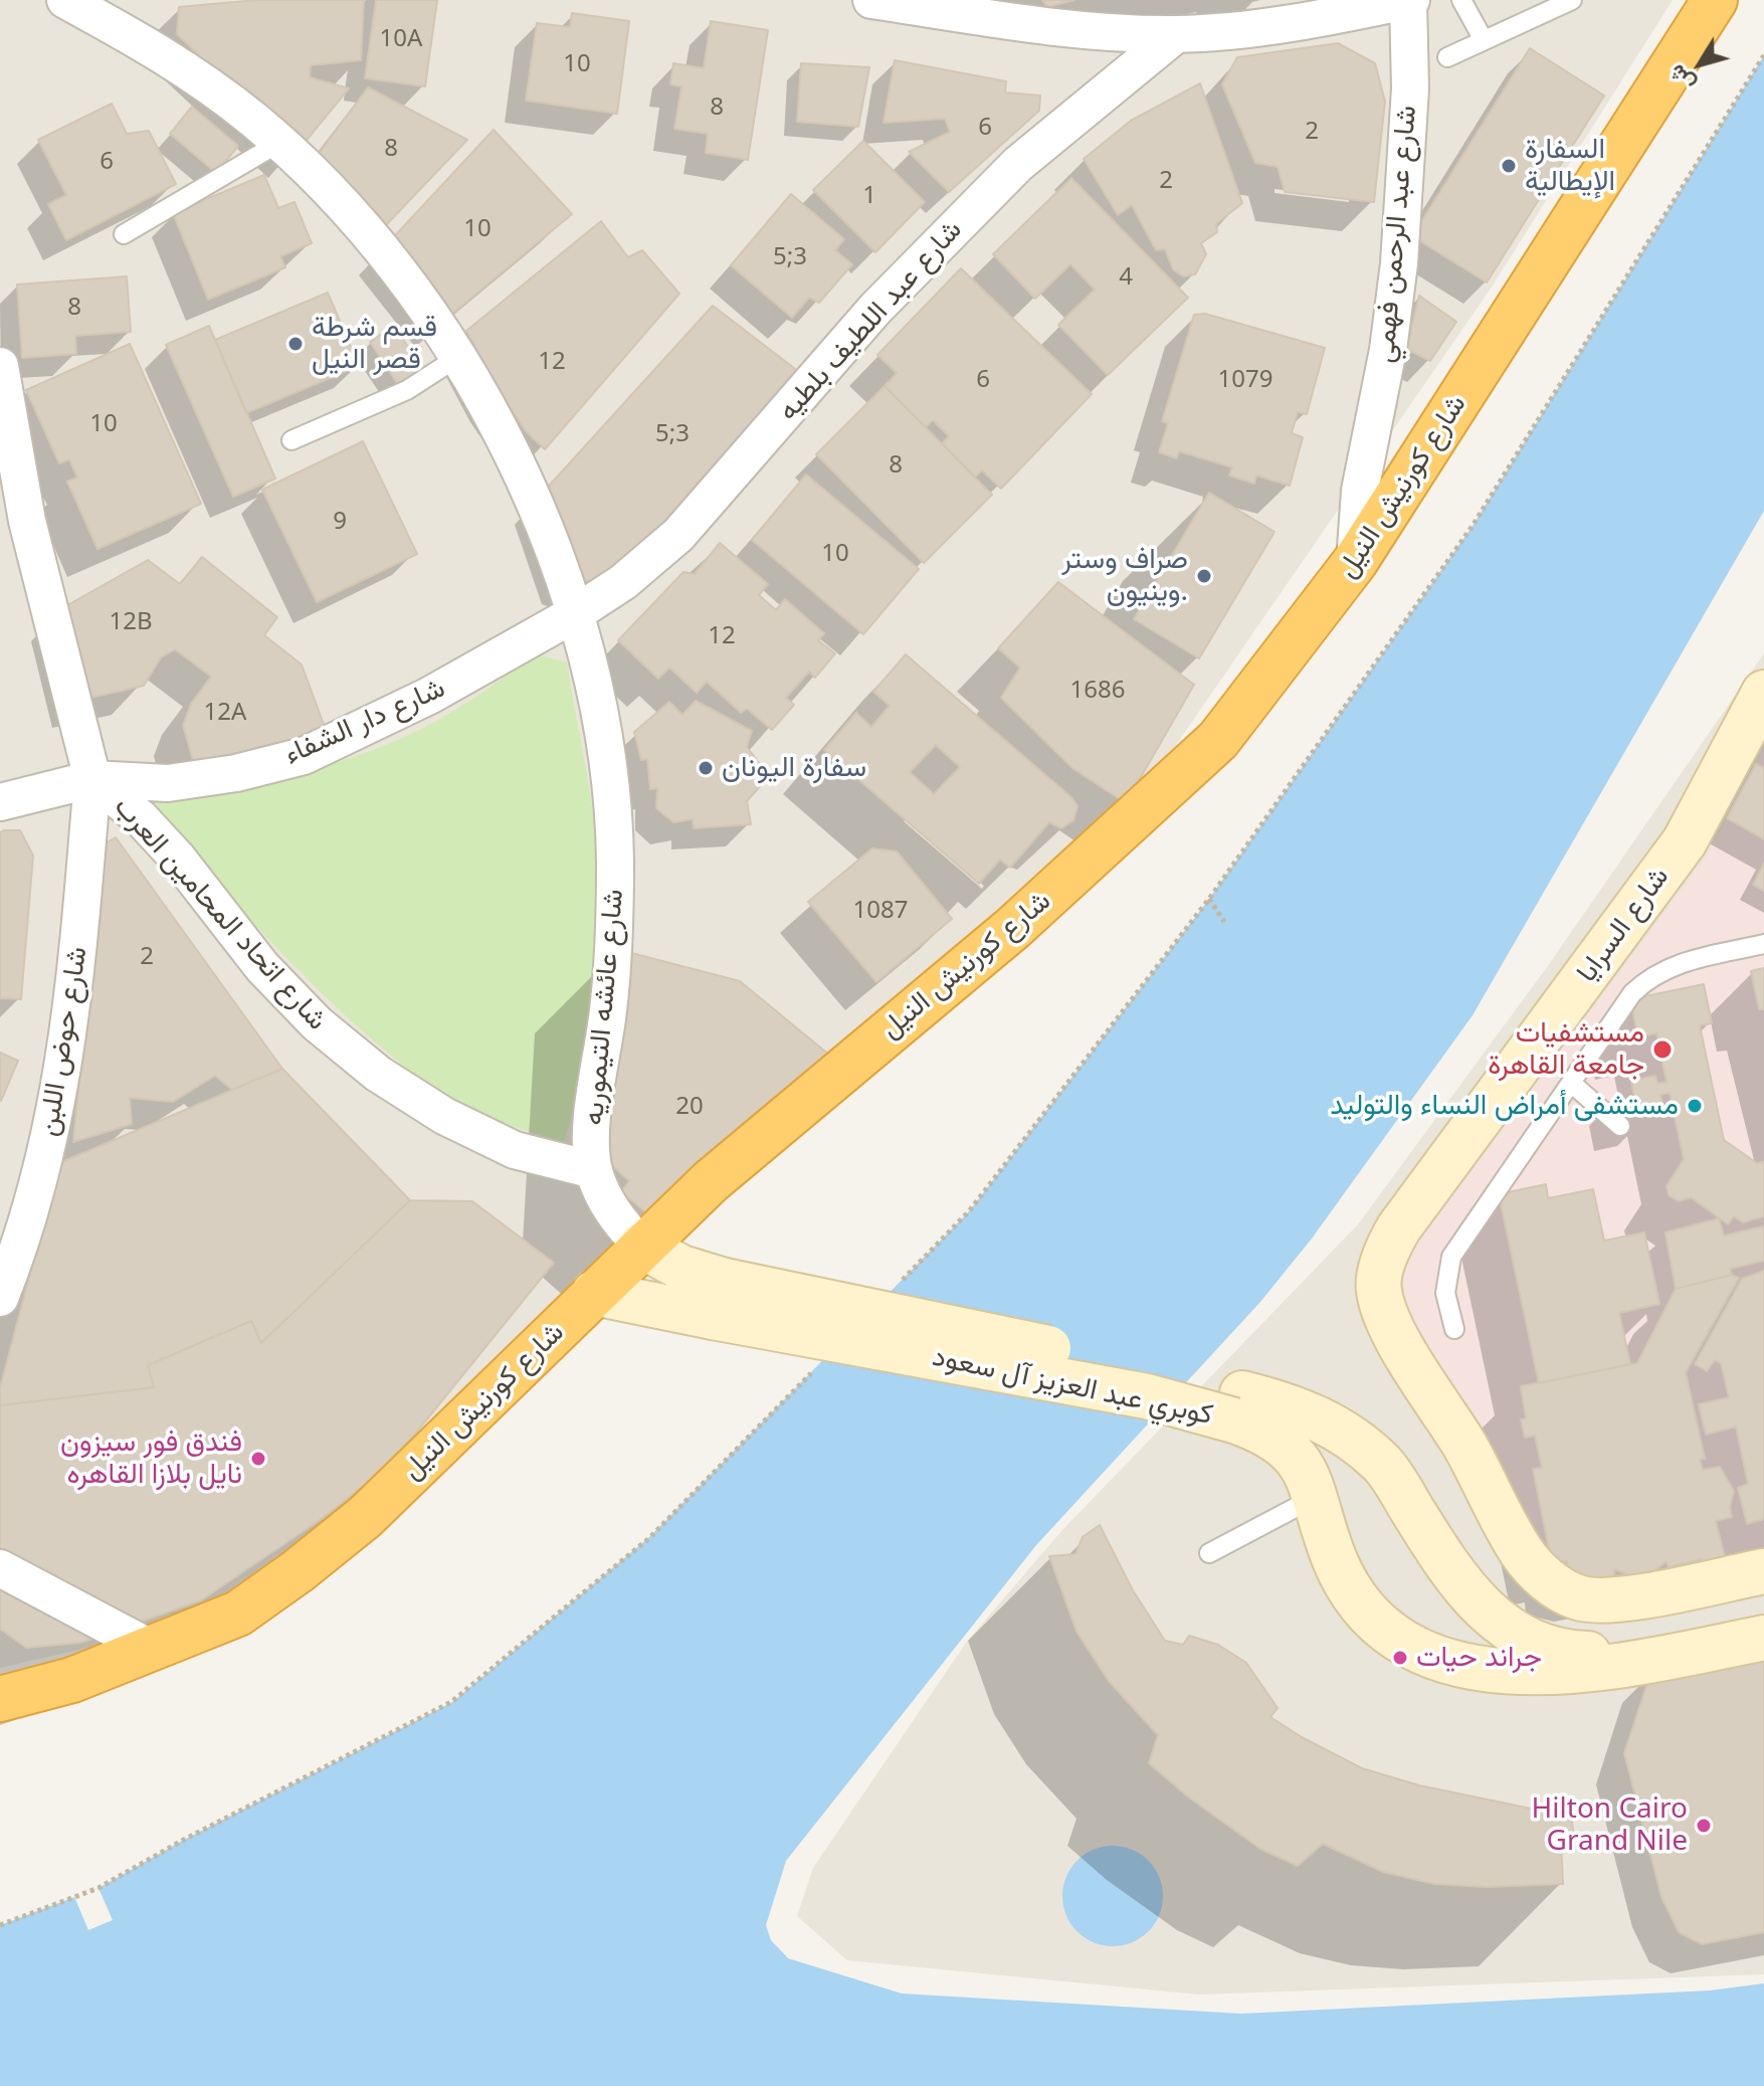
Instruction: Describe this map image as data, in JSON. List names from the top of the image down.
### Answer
{
  "streets": {
    "highway": ["شارع كورنيش النيل"],
    "main road": ["شارع السرايا", "كوبري عبد العزيز آل سعود"],
    "street": [
      "شارع عبد الرحمن فهمي",
      "شارع عبد اللطيف بلطيه",
      "شارع دار الشفاء",
      "شارع اتحاد المحامين العرب",
      "شارع عائشه التيموريه",
      "شارع حوض اللبن"
    ]
  },
  "crossings": [
    ["شارع عبد الرحمن فهمي", "شارع كورنيش النيل"],
    ["شارع عبد اللطيف بلطيه", "شارع دار الشفاء"],
    ["شارع عبد اللطيف بلطيه", "شارع عائشه التيموريه"],
    ["شارع كورنيش النيل", "شارع عائشه التيموريه"],
    ["شارع كورنيش النيل", "كوبري عبد العزيز آل سعود"],
    ["شارع دار الشفاء", "شارع اتحاد المحامين العرب"],
    ["شارع دار الشفاء", "شارع عائشه التيموريه"],
    ["شارع دار الشفاء", "شارع حوض اللبن"],
    ["شارع اتحاد المحامين العرب", "شارع عائشه التيموريه"],
    ["شارع اتحاد المحامين العرب", "شارع حوض اللبن"],
    ["شارع عائشه التيموريه", "كوبري عبد العزيز آل سعود"]
  ],
  "places": [
    "السفارة الإيطالية",
    "قسم شرطة قصر النيل",
    "صراف وستر وينيون.",
    "سفارة اليونان",
    "مستشفيات جامعة القاهرة",
    "مستشفى أمراض النساء والتوليد",
    "فندق فور سيزون نايل بلازا القاهره",
    "جراند حيات",
    "Hilton Cairo Grand Nile"
  ],
  "house_numbers": [
    "10A",
    "10",
    "8",
    "6",
    "2",
    "8",
    "6",
    "2",
    "1",
    "10",
    "5;3",
    "4",
    "8",
    "12",
    "6",
    "1079",
    "10",
    "5;3",
    "8",
    "9",
    "10",
    "12B",
    "12",
    "1686",
    "12A",
    "1087",
    "2",
    "20"
  ],
  "north": "bottom left"
}
